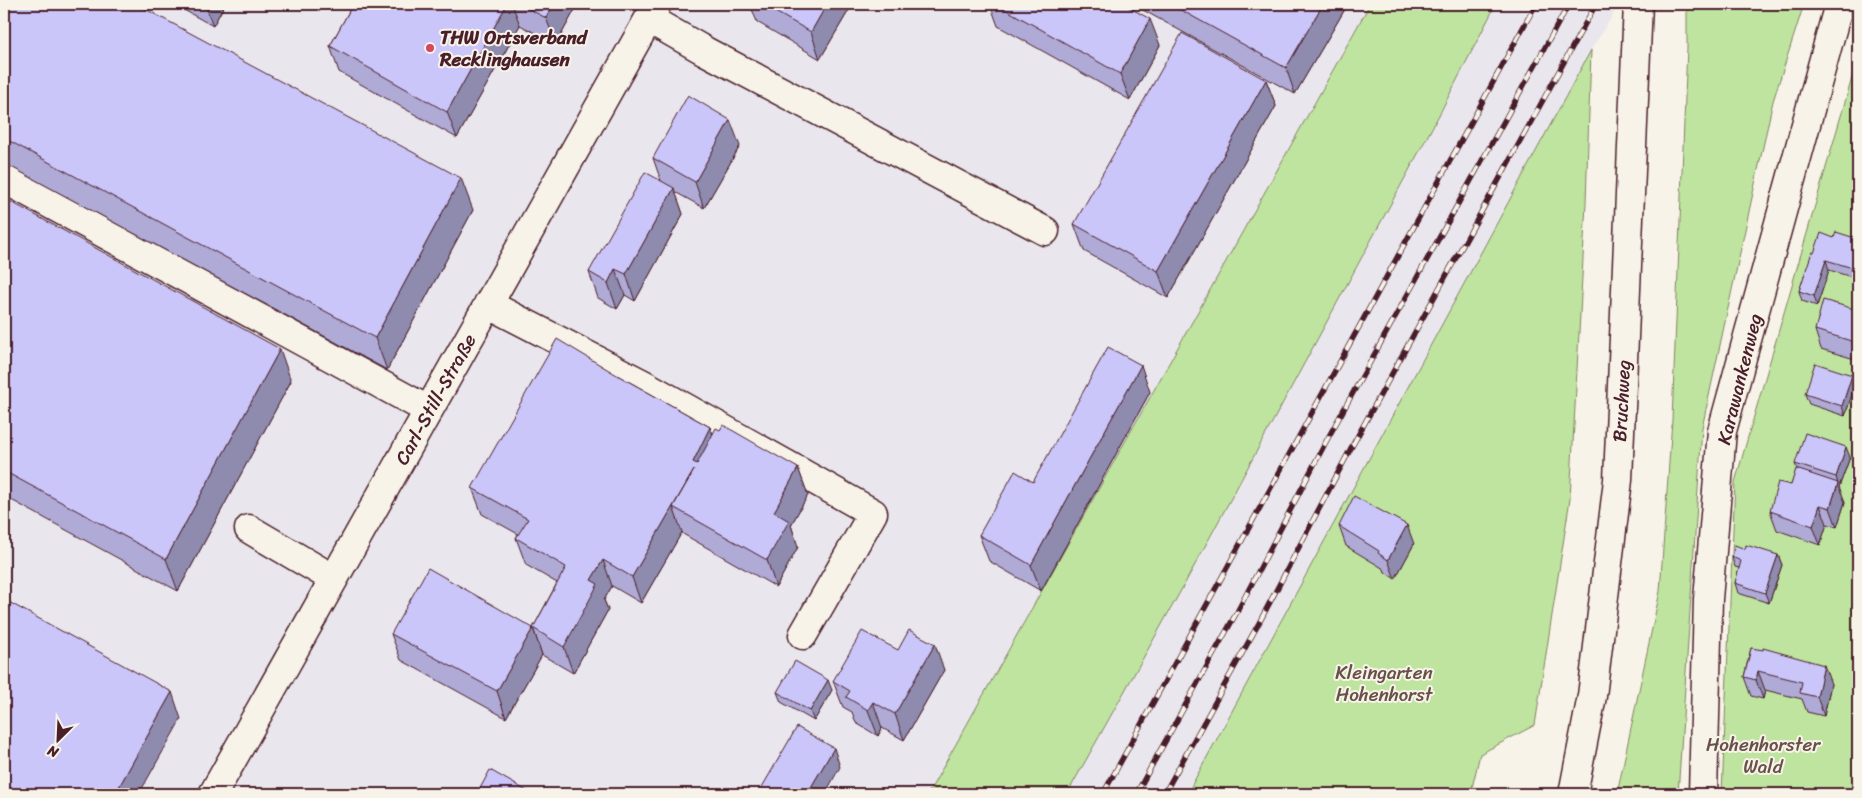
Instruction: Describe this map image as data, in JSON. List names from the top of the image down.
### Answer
{
  "streets": {
    "street": ["Karawankenweg", "Carl-Still-Straße", "Bruchweg"]
  },
  "parks": ["Kleingarten Hohenhorst", "Hohenhorster Wald"],
  "places": ["THW Ortsverband Recklinghausen"],
  "north": "bottom left"
}
